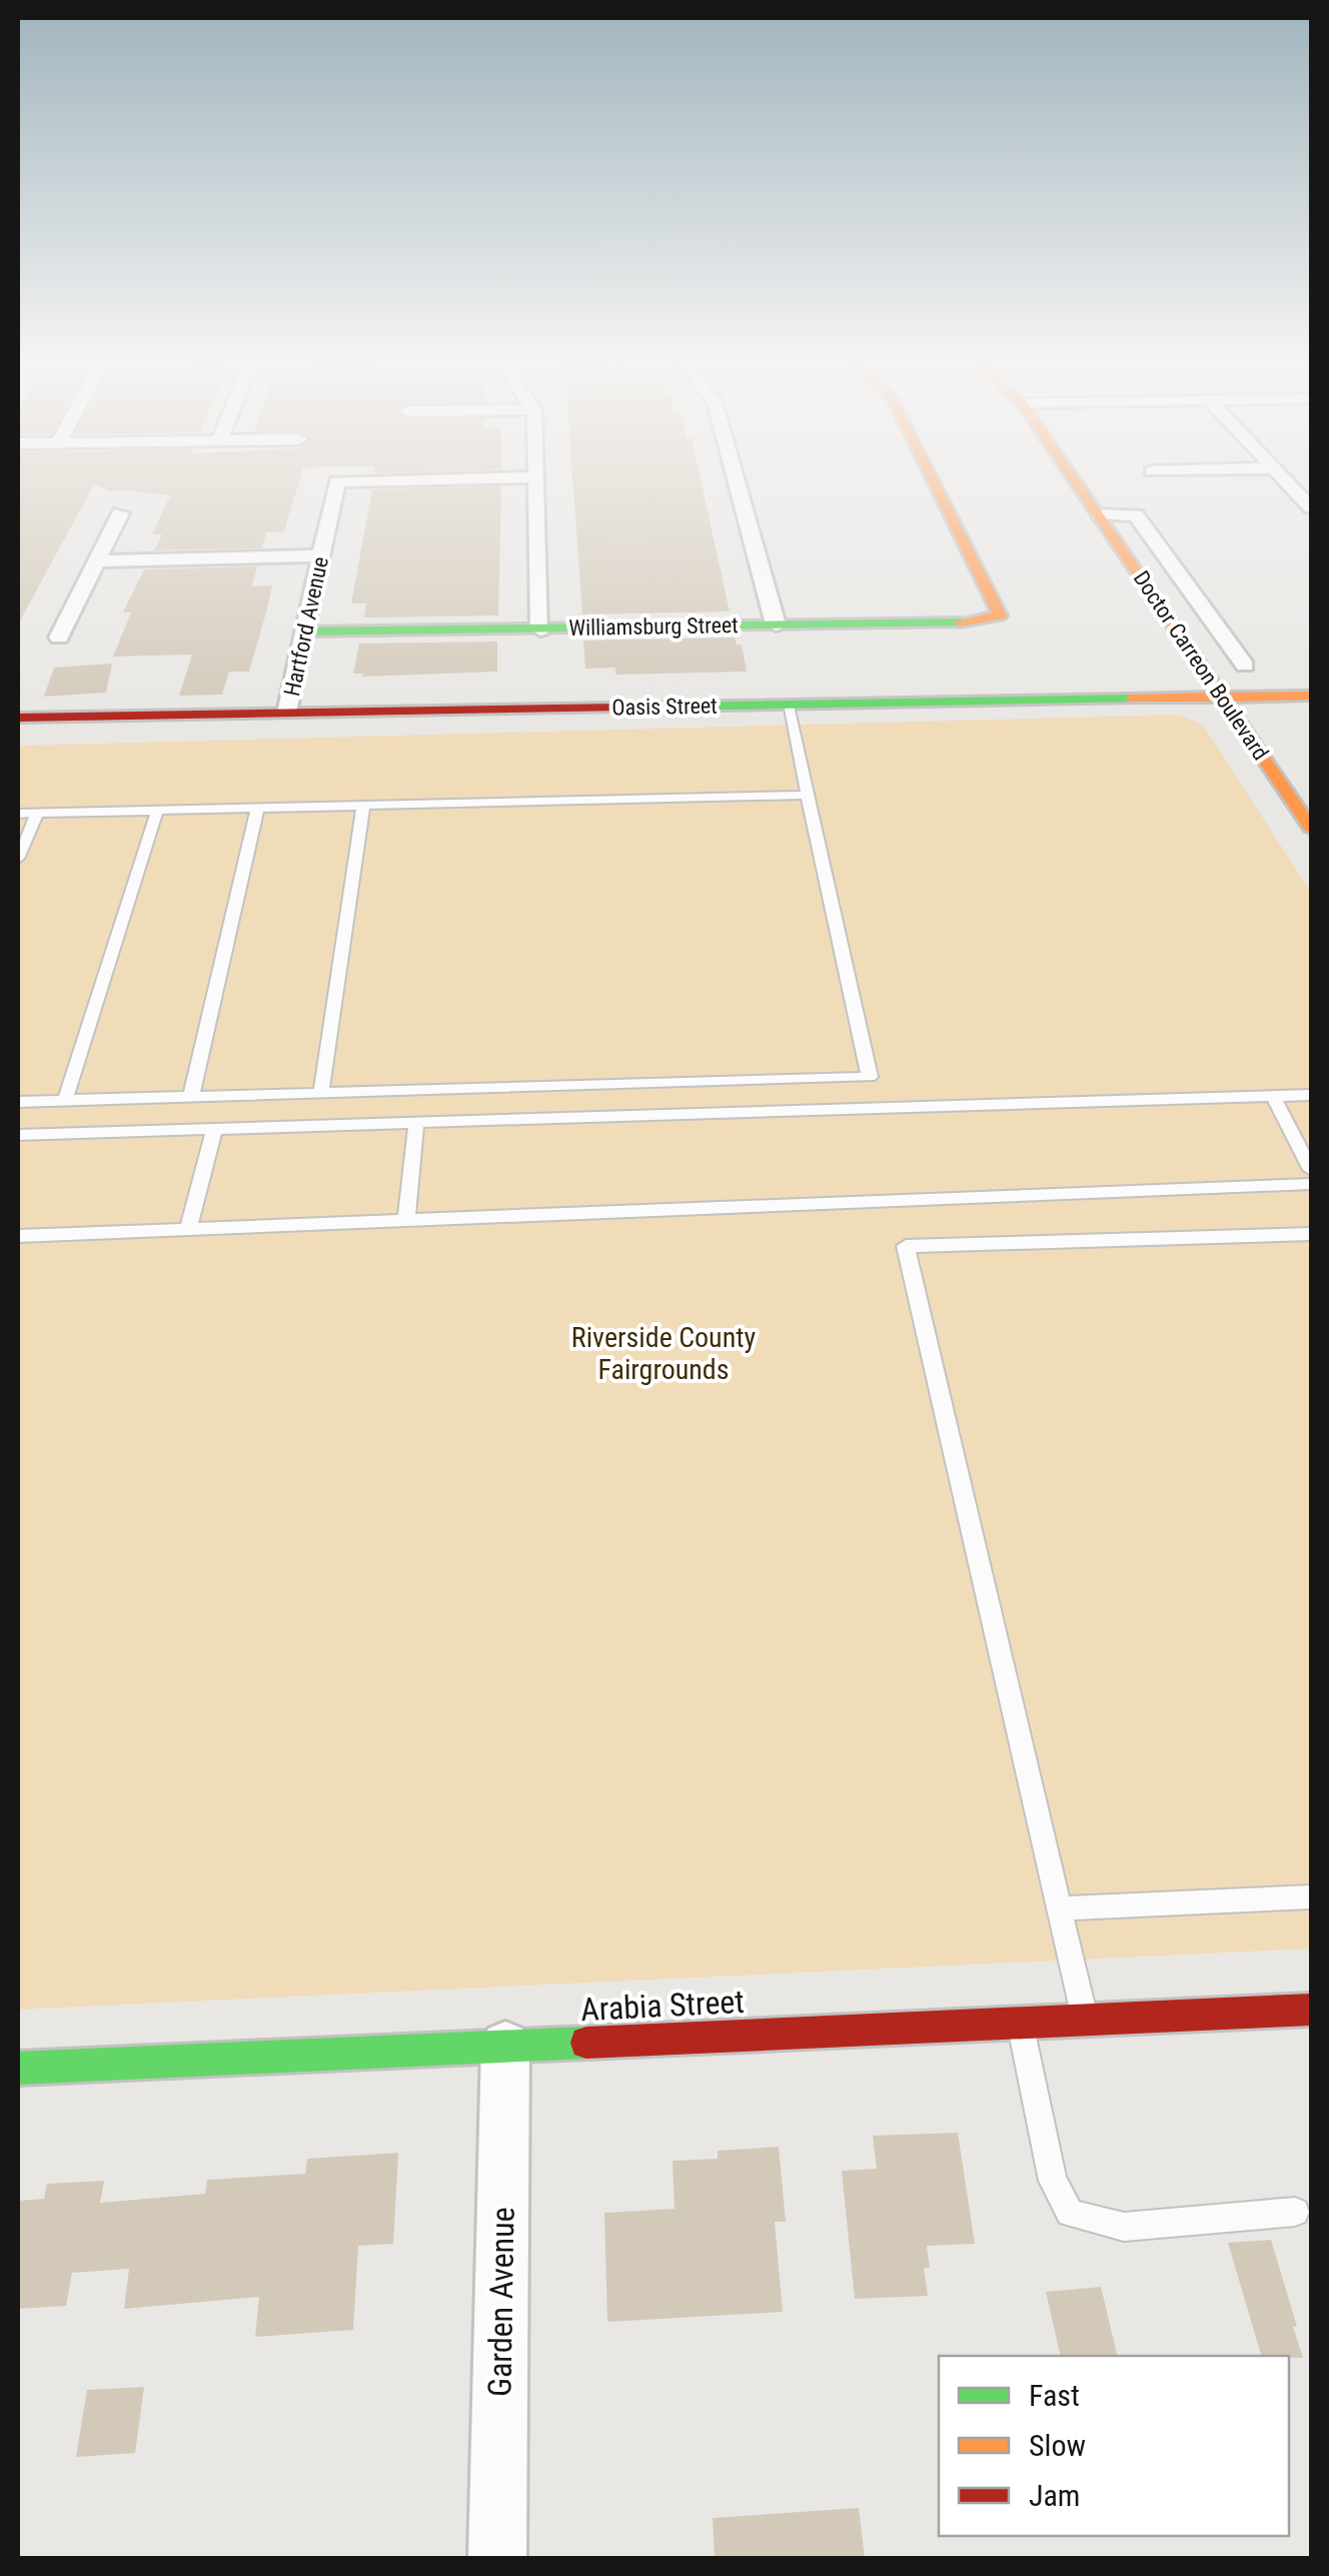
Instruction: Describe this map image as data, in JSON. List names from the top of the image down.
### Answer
{
  "streets": {
    "street": [
      "Hartford Avenue",
      "Williamsburg Street",
      "Doctor Carreon Boulevard",
      "Oasis Street",
      "Arabia Street",
      "Garden Avenue"
    ]
  },
  "crossings": [
    ["Hartford Avenue", "Williamsburg Street"],
    ["Hartford Avenue", "Oasis Street"],
    ["Doctor Carreon Boulevard", "Oasis Street"],
    ["Arabia Street", "Garden Avenue"]
  ],
  "parks": ["Riverside County Fairgrounds"],
  "legend": ["Fast", "Slow", "Jam"]
}
